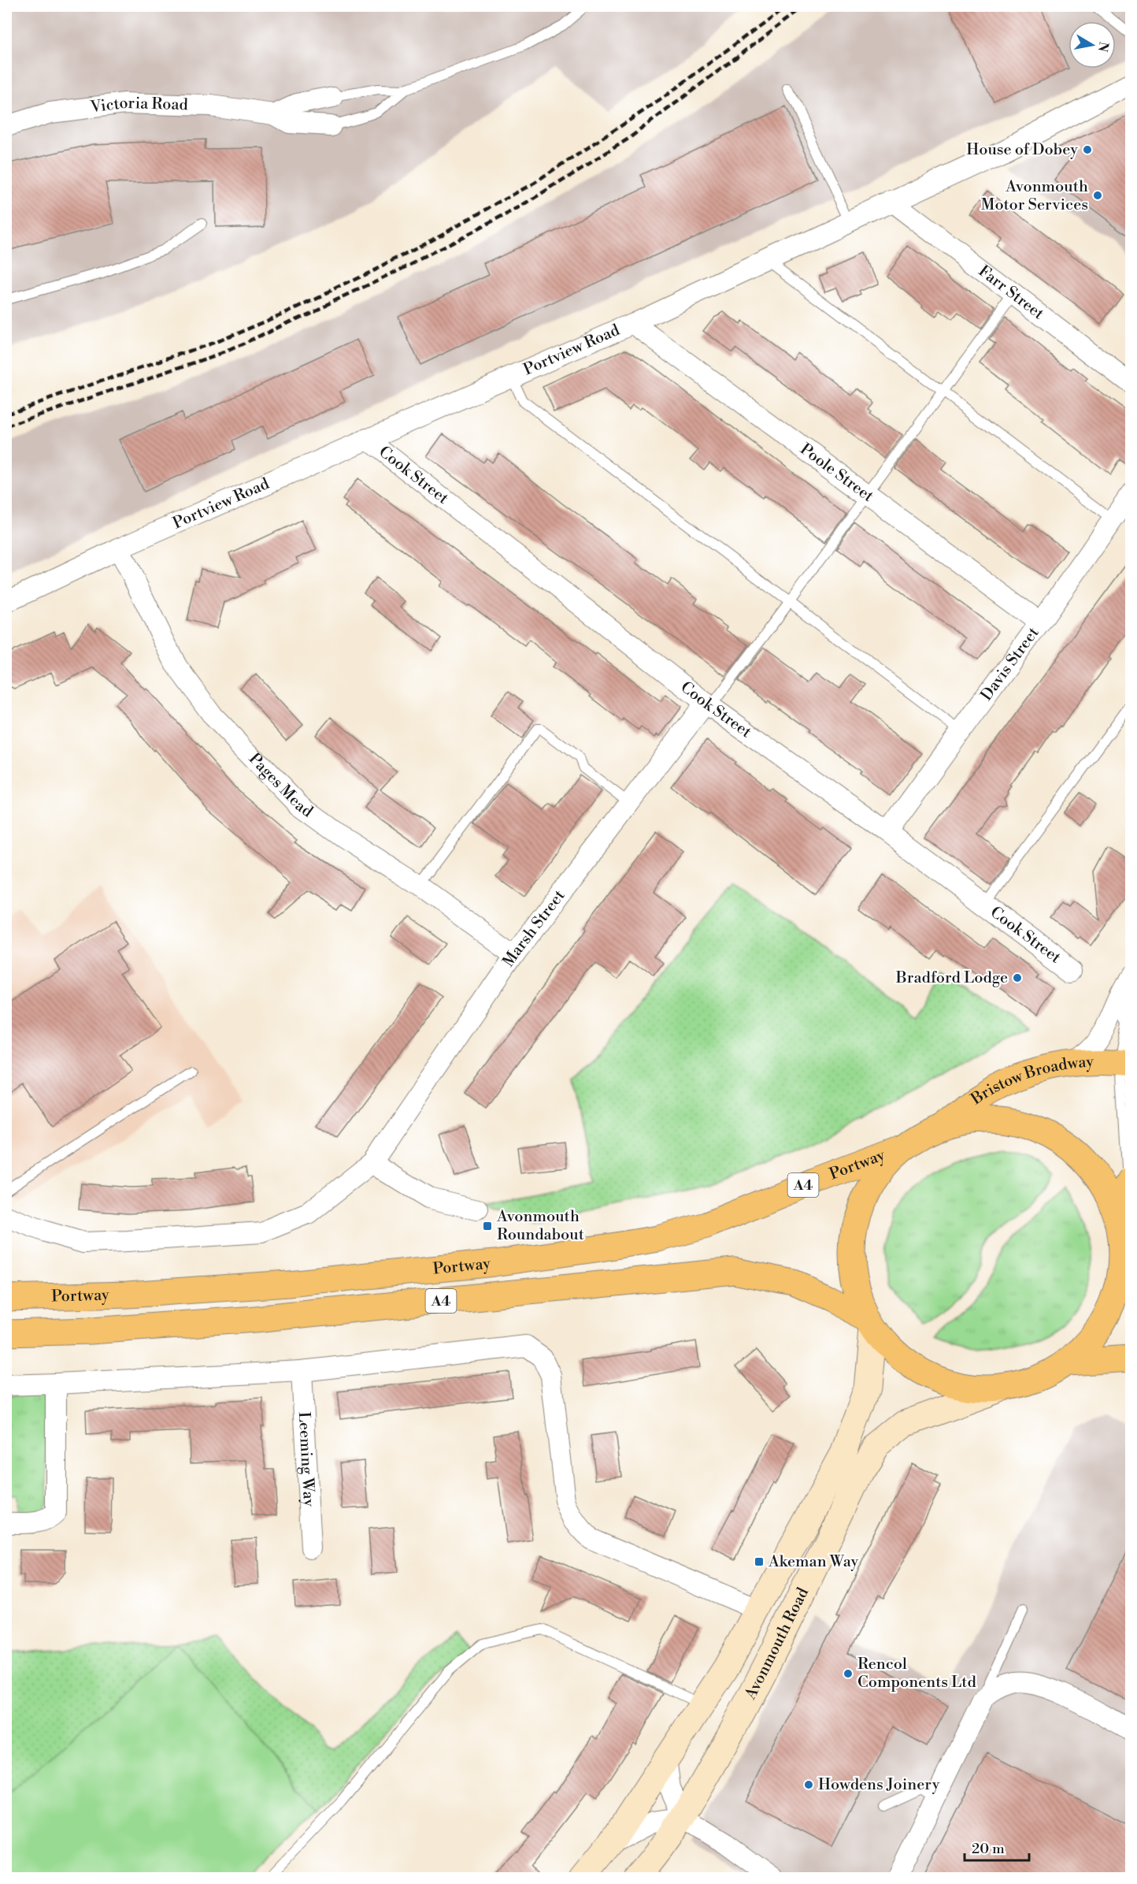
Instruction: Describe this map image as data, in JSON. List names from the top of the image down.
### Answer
{
  "streets": {
    "highway": ["Bristow Broadway", "Portway", "A4"],
    "main road": ["Avonmouth Road"],
    "street": [
      "Victoria Road",
      "Farr Street",
      "Portview Road",
      "Poole Street",
      "Cook Street",
      "Davis Street",
      "Pages Mead",
      "Marsh Street",
      "Leeming Way"
    ]
  },
  "crossings": [
    ["Farr Street", "Portview Road"],
    ["Portview Road", "Poole Street"],
    ["Portview Road", "Cook Street"],
    ["Portview Road", "Pages Mead"],
    ["Poole Street", "Davis Street"],
    ["Cook Street", "Davis Street"],
    ["Cook Street", "Marsh Street"],
    ["Pages Mead", "Marsh Street"],
    ["Portway", "Avonmouth Road"]
  ],
  "places": {
    "other": [
      "House of Dobey",
      "Avonmouth Motor Services",
      "Bradford Lodge",
      "Rencol Components Ltd",
      "Howdens Joinery"
    ],
    "transit": ["Avonmouth Roundabout", "Akeman Way"]
  },
  "scale_bar": "20 m",
  "north": "right"
}
